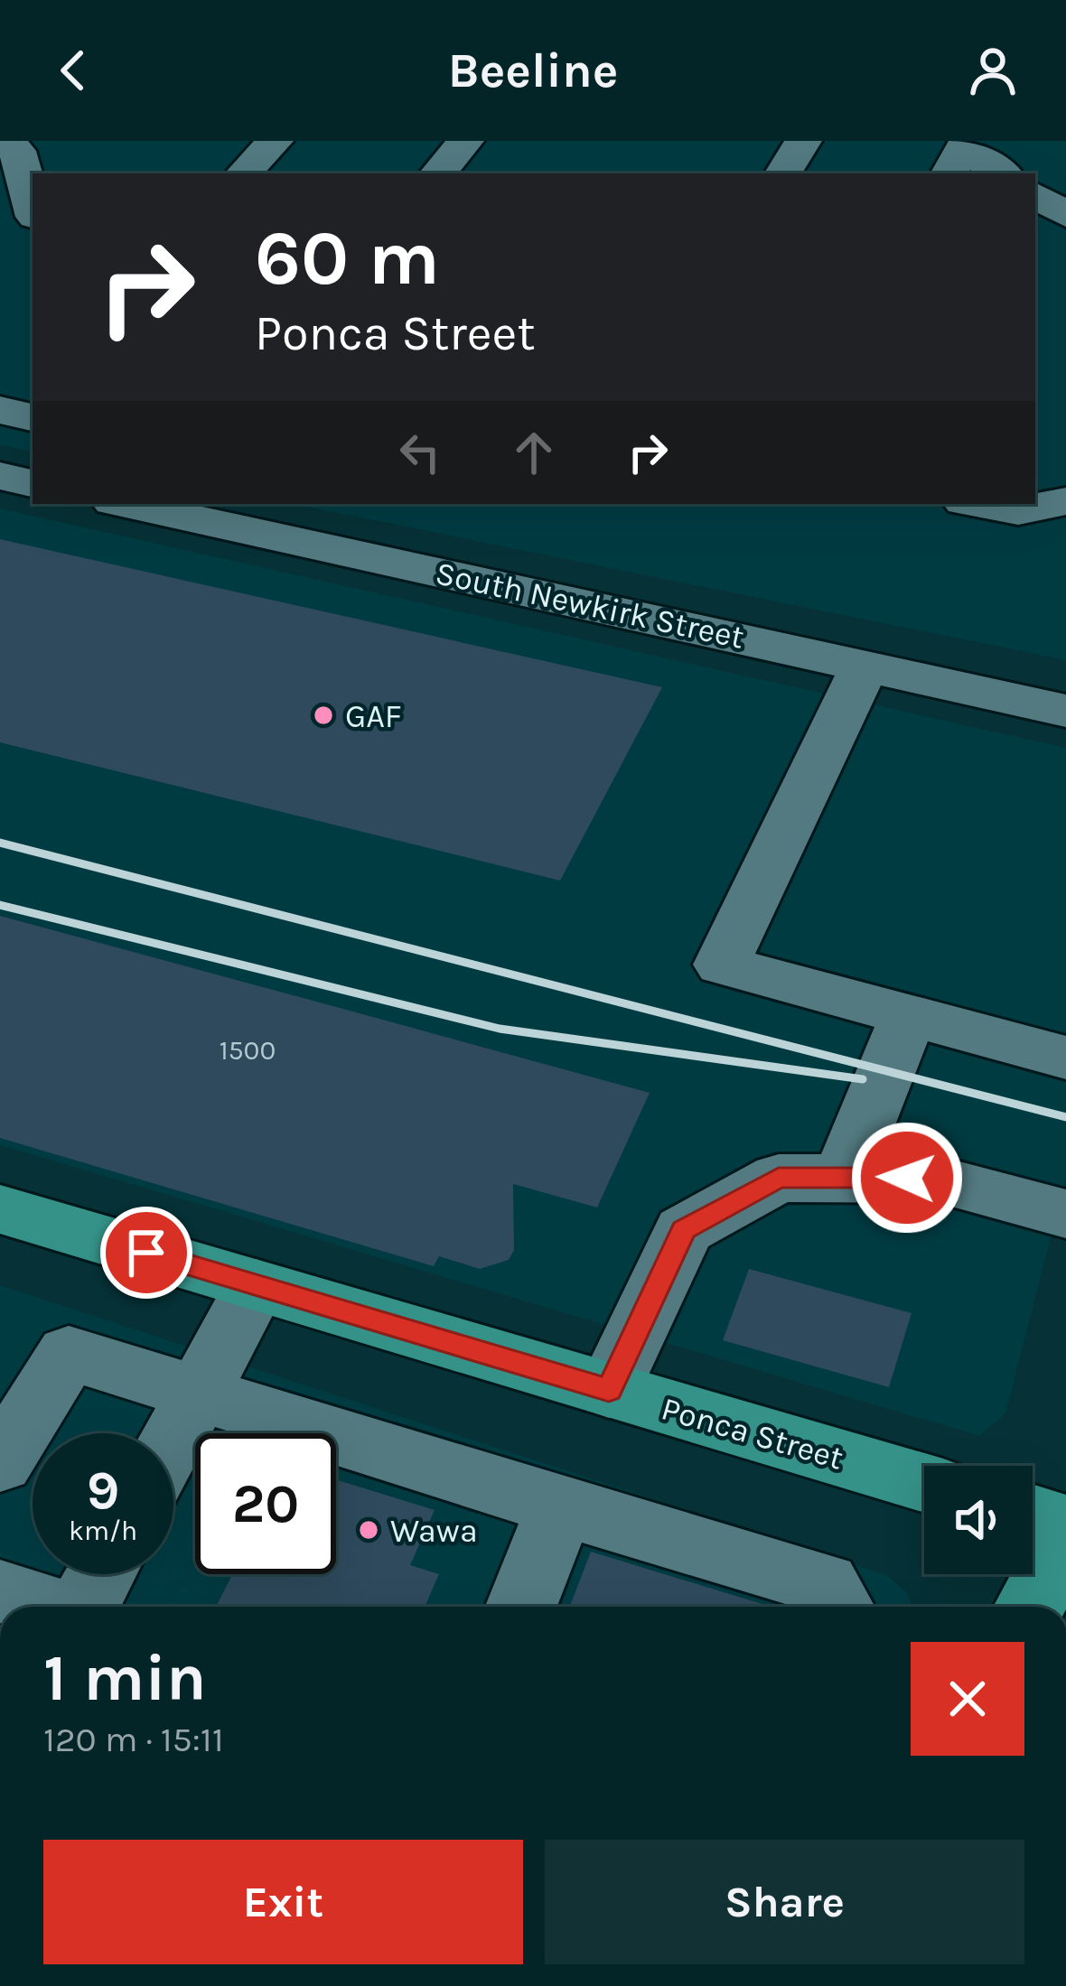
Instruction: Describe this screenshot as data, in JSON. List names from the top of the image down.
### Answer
{
  "streets": {
    "main road": ["Ponca Street"],
    "street": ["South Newkirk Street"]
  },
  "places": ["GAF", "Wawa"],
  "house_numbers": ["1500"],
  "page": {
    "header": "Beeline",
    "turn": ["60 m", "Ponca Street"],
    "speed": "9 km/h",
    "limit": "20",
    "heading": ["1 min", "120 m · 15:11"],
    "buttons": ["Exit", "Share"]
  }
}
